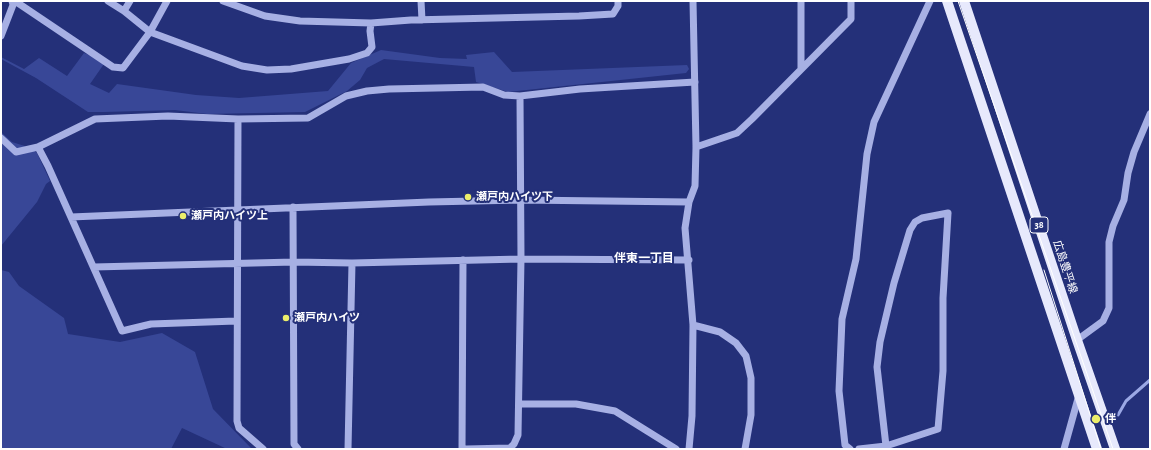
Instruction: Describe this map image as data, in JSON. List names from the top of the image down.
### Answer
{
  "streets": {
    "main road": ["38", "広島豊平線"]
  },
  "districts": ["伴東一丁目"],
  "places": [
    "瀬戸内ハイツ下",
    "瀬戸内ハイツ上",
    "瀬戸内ハイツ",
    "伴"
  ]
}
